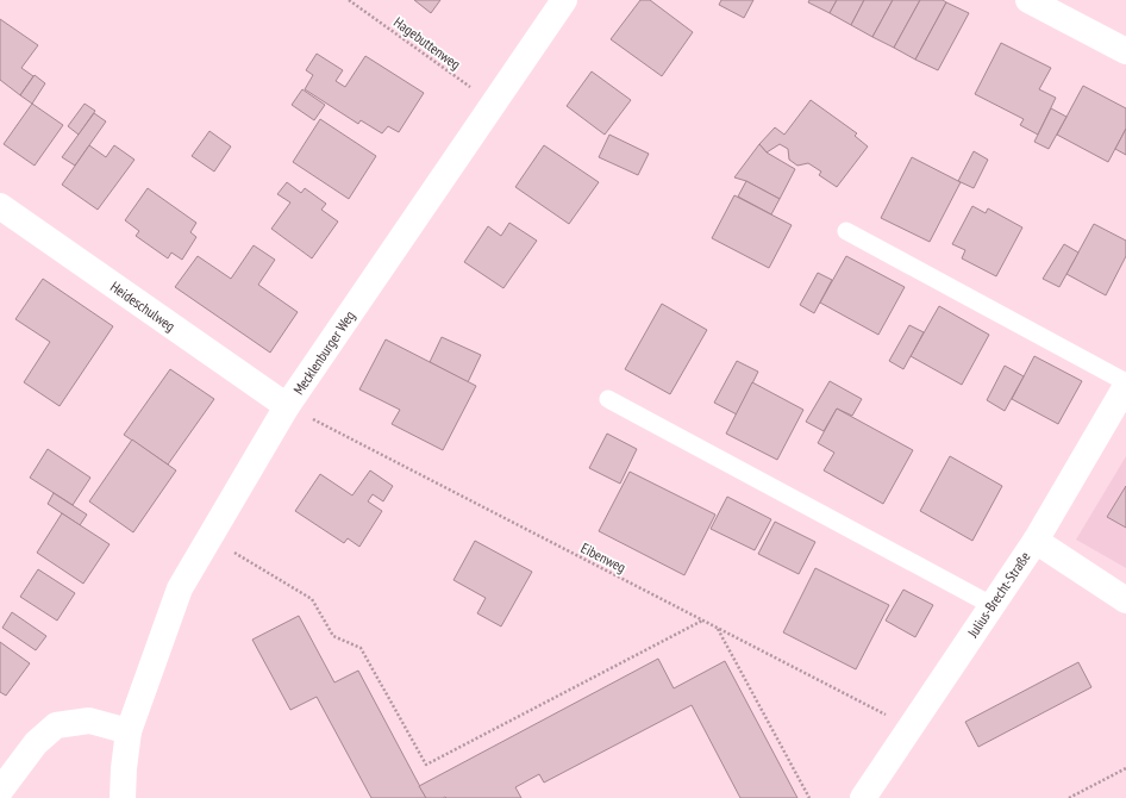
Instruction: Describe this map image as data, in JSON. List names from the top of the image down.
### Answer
{
  "streets": {
    "street": ["Heideschulweg", "Mecklenburger Weg", "Julius-Brecht-Straße"],
    "path": ["Hagebuttenweg", "Eibenweg"]
  },
  "crossings": [
    ["Hagebuttenweg", "Mecklenburger Weg"],
    ["Heideschulweg", "Mecklenburger Weg"],
    ["Heideschulweg", "Eibenweg"],
    ["Mecklenburger Weg", "Eibenweg"],
    ["Eibenweg", "Julius-Brecht-Straße"]
  ]
}
